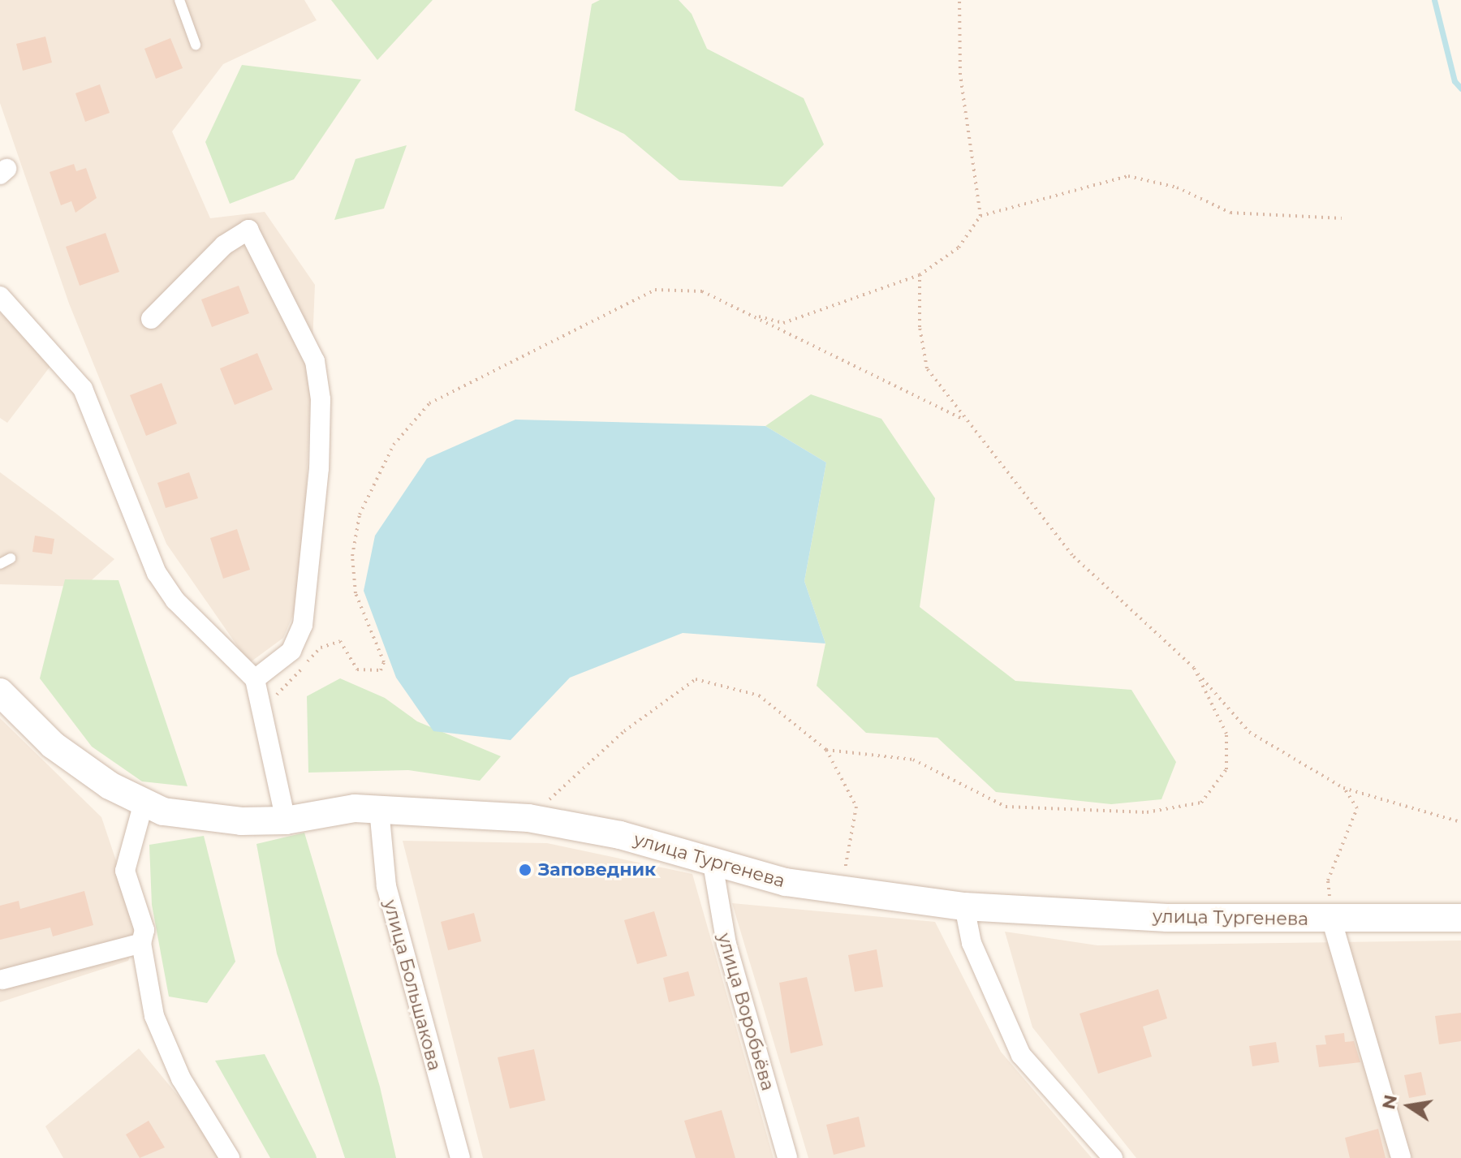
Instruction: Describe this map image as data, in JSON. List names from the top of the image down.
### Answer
{
  "streets": {
    "street": ["улица Тургенева", "улица Большакова", "улица Воробьёва"]
  },
  "crossings": [
    ["улица Тургенева", "улица Большакова"],
    ["улица Тургенева", "улица Воробьёва"]
  ],
  "places": ["Заповедник"],
  "north": "left"
}
